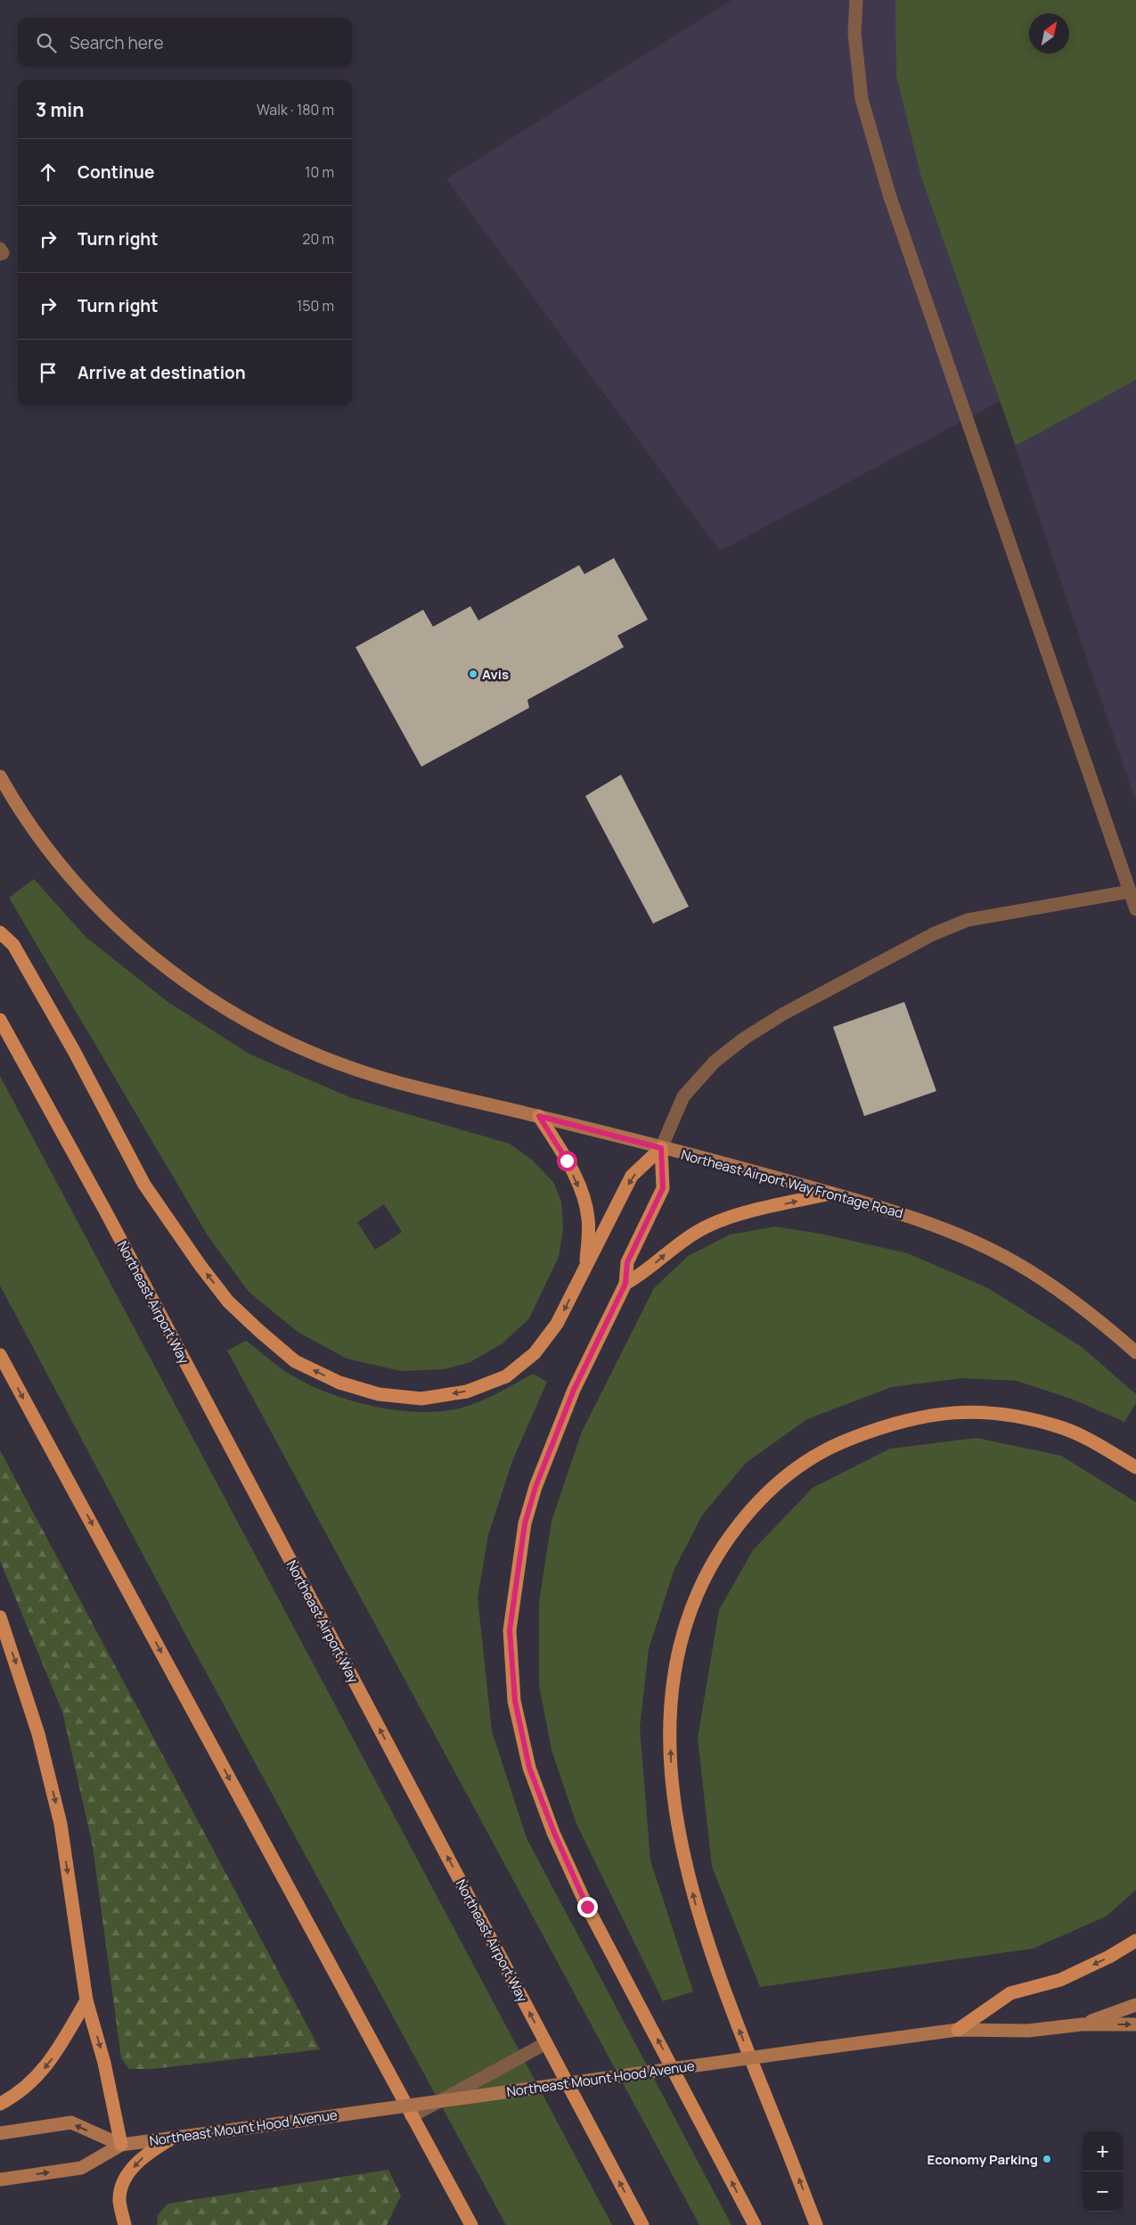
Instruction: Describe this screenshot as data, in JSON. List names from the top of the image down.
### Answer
{
  "streets": {
    "main road": ["Northeast Airport Way"],
    "street": ["Northeast Airport Way Frontage Road", "Northeast Mount Hood Avenue"]
  },
  "one_way": ["Northeast Airport Way"],
  "places": ["Avis", "Economy Parking"],
  "north": "top right",
  "page": {
    "search": "Search here",
    "heading": ["3 min", "Walk · 180 m"],
    "list": [
      ["Continue", "10 m"],
      ["Turn right", "20 m"],
      ["Turn right", "150 m"],
      "Arrive at destination"
    ],
    "map_buttons": ["+", "−"]
  }
}
